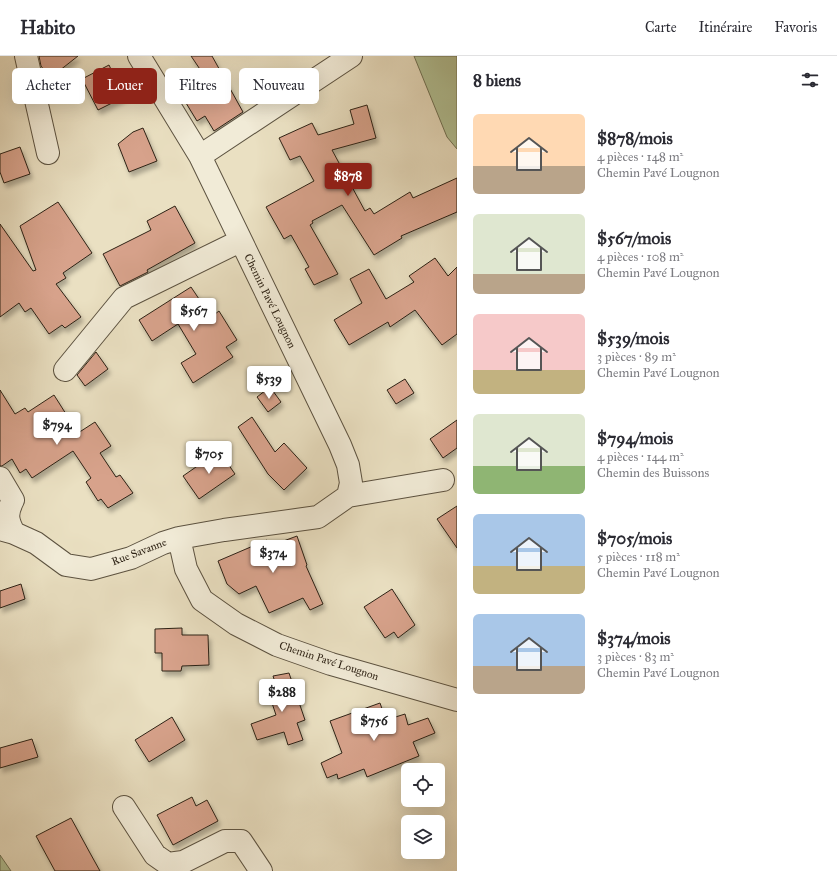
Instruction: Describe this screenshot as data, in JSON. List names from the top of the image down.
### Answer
{
  "streets": {
    "street": ["Chemin Pavé Lougnon", "Rue Savanne"]
  },
  "crossings": [
    ["Chemin Pavé Lougnon", "Rue Savanne"]
  ],
  "page": {
    "header": "Habito",
    "nav": ["Carte", "Itinéraire", "Favoris"],
    "heading": "8 biens",
    "chip": [
      "Acheter",
      "Louer",
      "Filtres",
      "Nouveau"
    ],
    "list": [
      {
        "name": "$878/mois",
        "note": "4 pièces · 148 m² · Chemin Pavé Lougnon"
      },
      {
        "name": "$567/mois",
        "note": "4 pièces · 108 m² · Chemin Pavé Lougnon"
      },
      {
        "name": "$539/mois",
        "note": "3 pièces · 89 m² · Chemin Pavé Lougnon"
      },
      {
        "name": "$794/mois",
        "note": "4 pièces · 144 m² · Chemin des Buissons"
      },
      {
        "name": "$705/mois",
        "note": "5 pièces · 118 m² · Chemin Pavé Lougnon"
      },
      {
        "name": "$374/mois",
        "note": "3 pièces · 83 m² · Chemin Pavé Lougnon"
      }
    ],
    "price": [
      "$878",
      "$567",
      "$539",
      "$794",
      "$705",
      "$374",
      "$288",
      "$756"
    ]
  }
}
